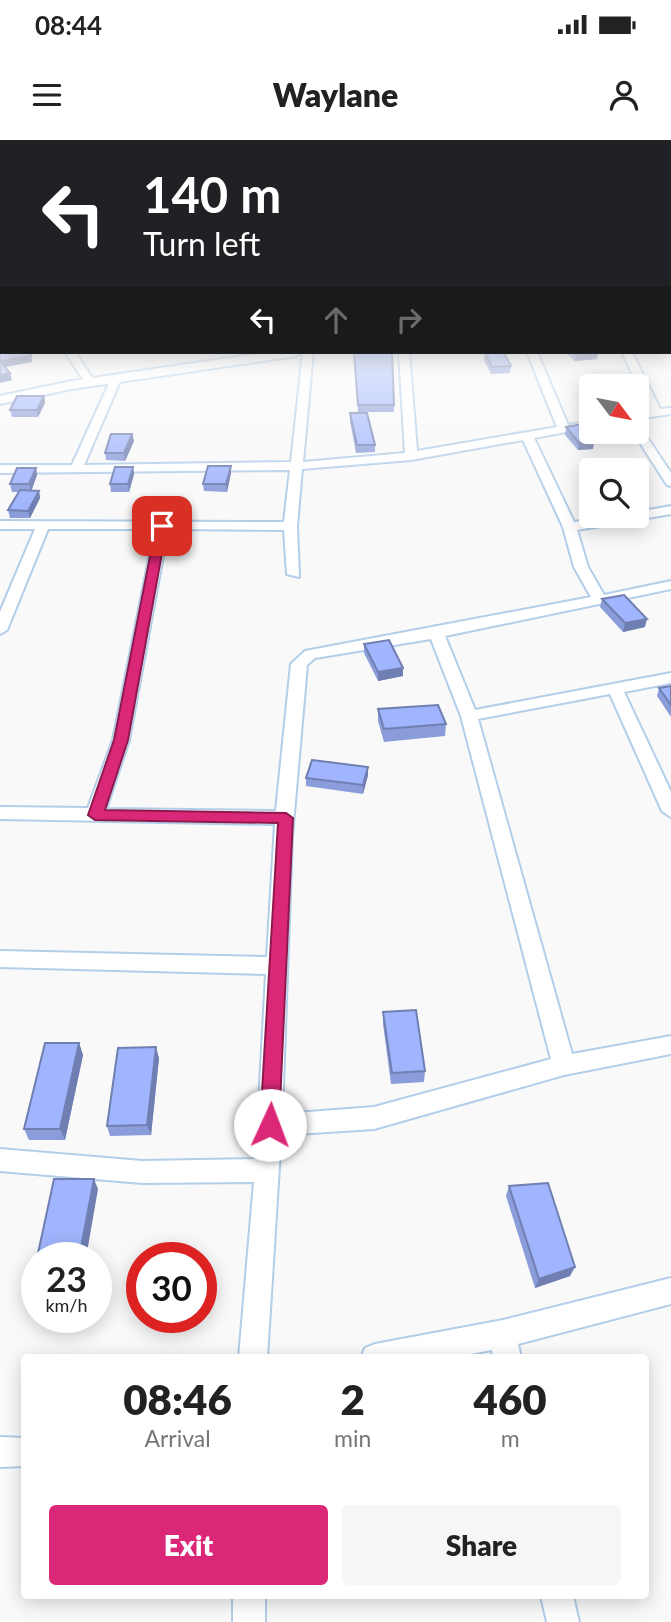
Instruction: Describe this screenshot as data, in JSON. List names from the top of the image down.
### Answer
{
  "north": "bottom right",
  "page": {
    "status": "08:44",
    "header": "Waylane",
    "turn": ["140 m", "Turn left"],
    "speed": "23 km/h",
    "limit": "30",
    "eta": [
      "08:46",
      "Arrival",
      "2",
      "min",
      "460",
      "m"
    ],
    "buttons": ["Exit", "Share"]
  }
}
